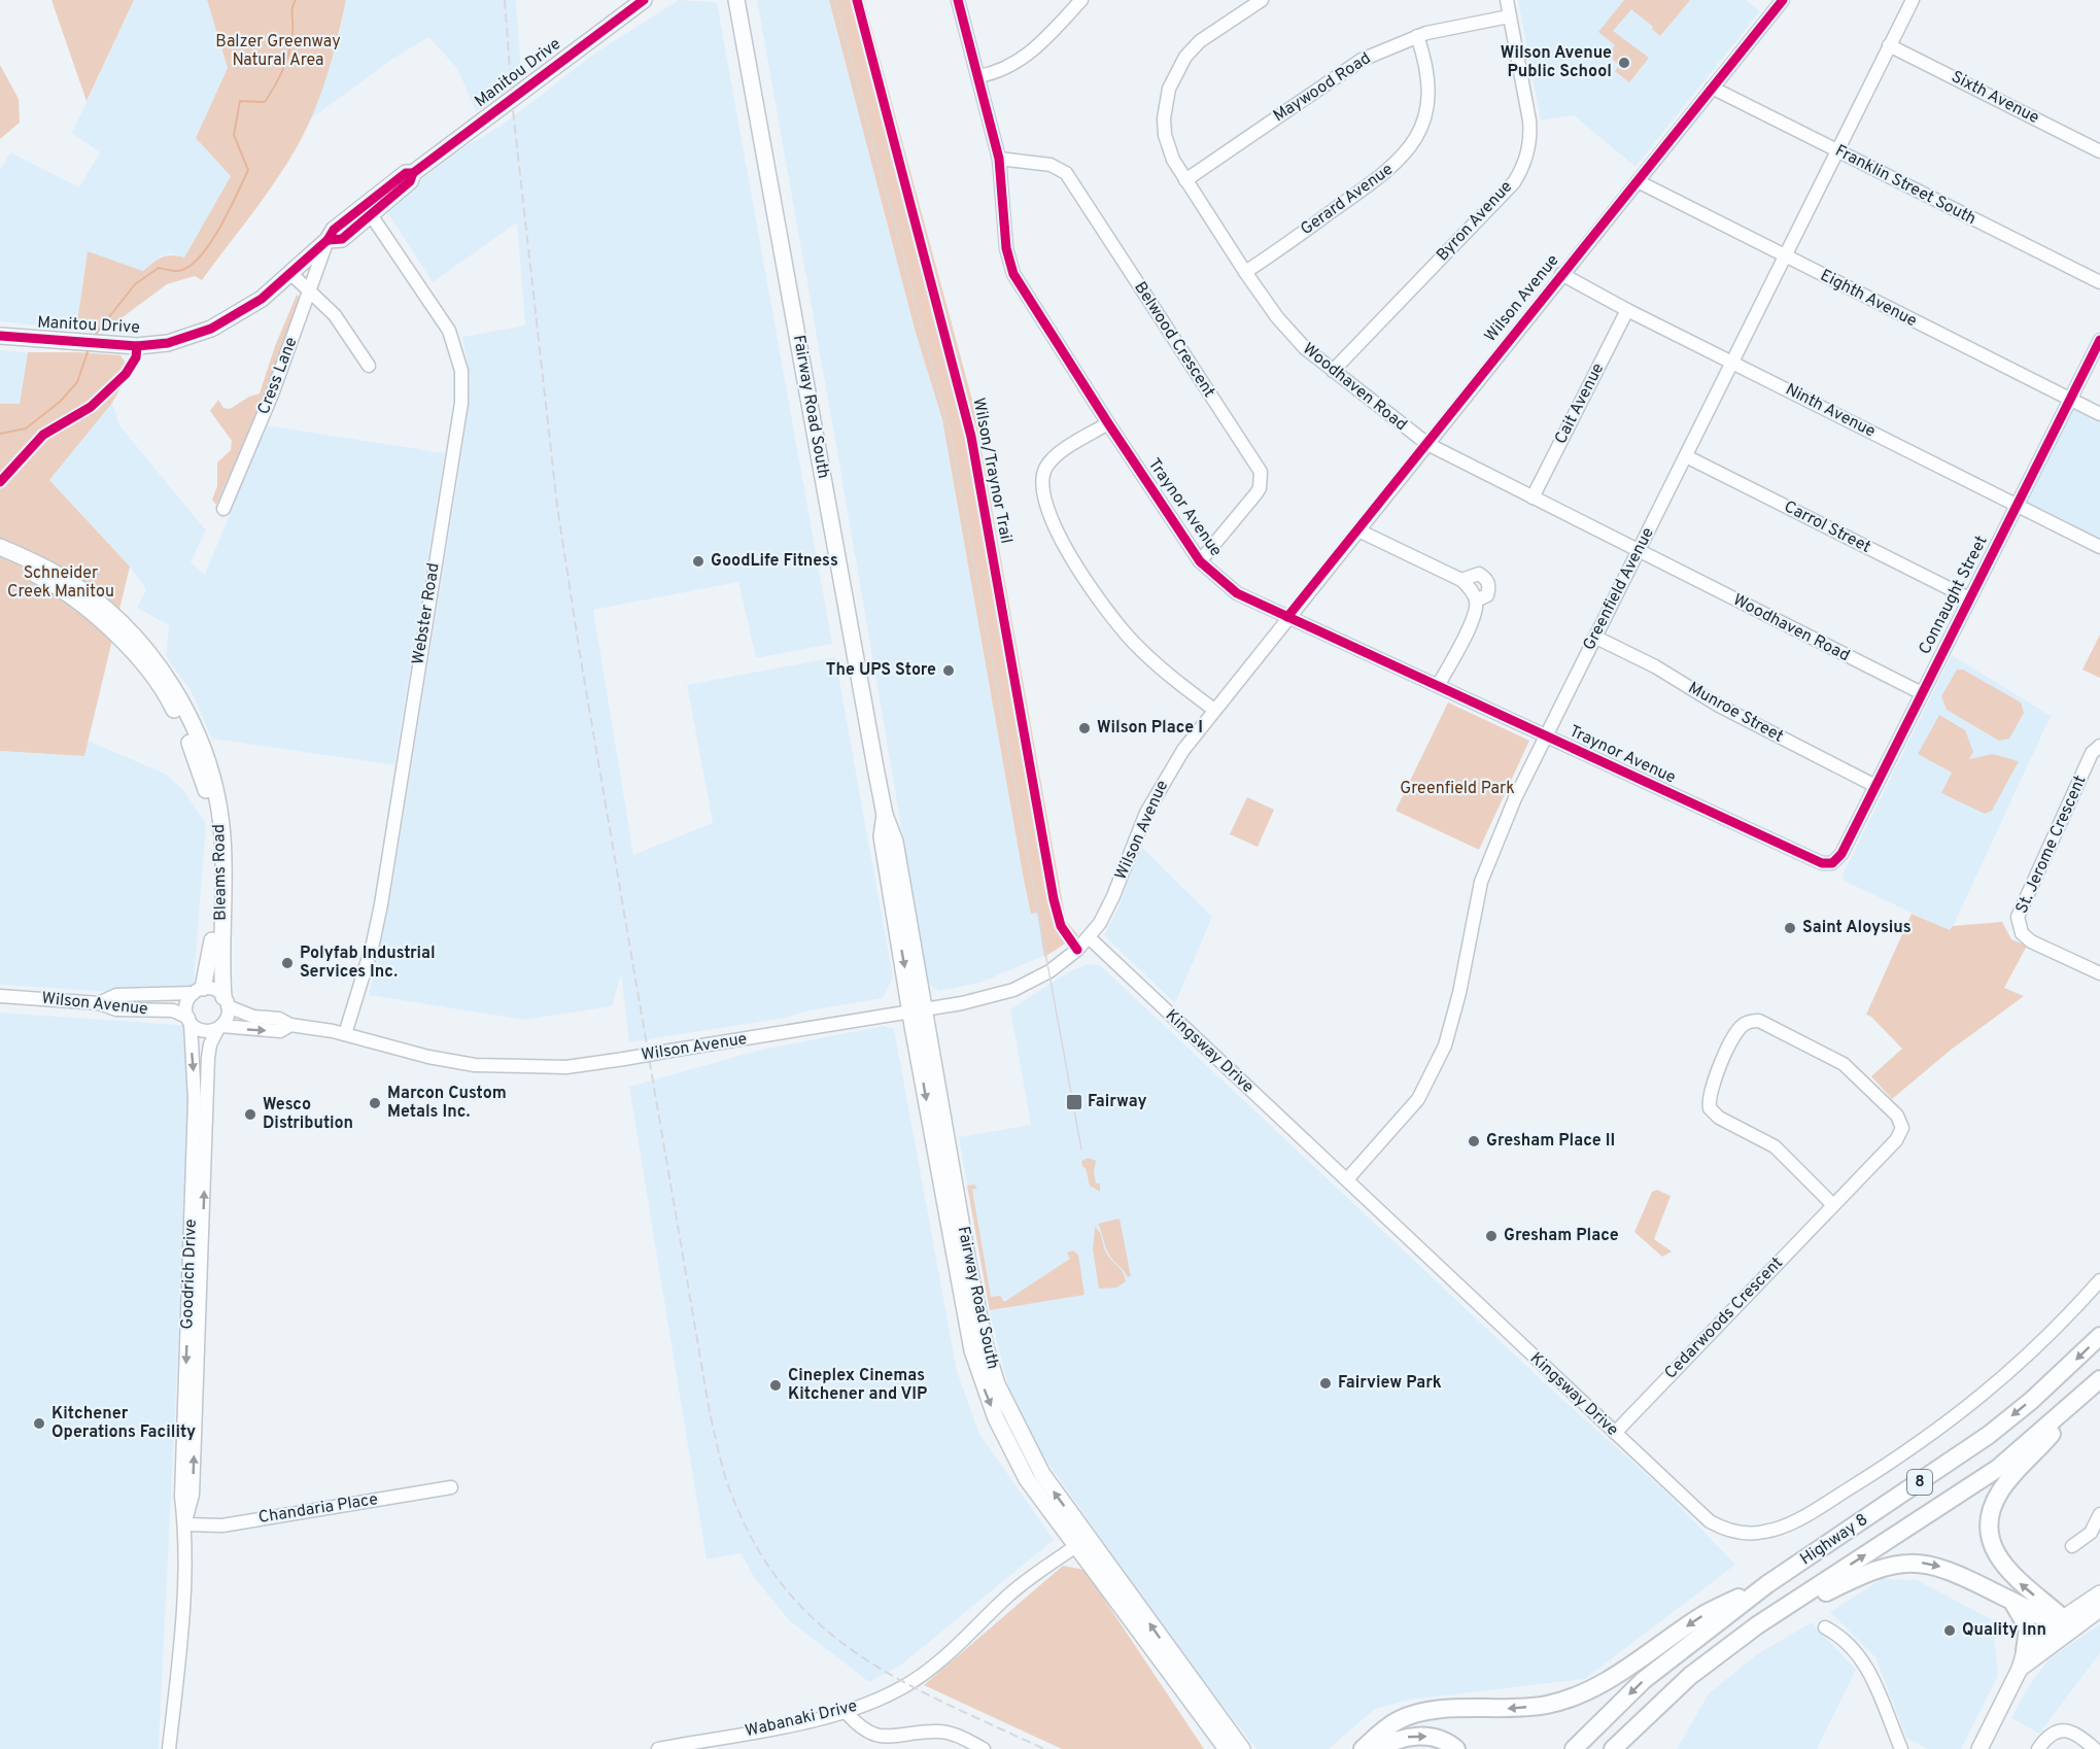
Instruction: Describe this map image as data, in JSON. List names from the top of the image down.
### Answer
{
  "streets": {
    "highway": ["8", "Highway 8"],
    "main road": ["Manitou Drive", "Fairway Road South", "Bleams Road"],
    "street": [
      "Maywood Road",
      "Sixth Avenue",
      "Franklin Street South",
      "Gerard Avenue",
      "Byron Avenue",
      "Wilson Avenue",
      "Eighth Avenue",
      "Belwood Crescent",
      "Cress Lane",
      "Woodhaven Road",
      "Cait Avenue",
      "Ninth Avenue",
      "Traynor Avenue",
      "Carrol Street",
      "Greenfield Avenue",
      "Connaught Street",
      "Webster Road",
      "Munroe Street",
      "St. Jerome Crescent",
      "Kingsway Drive",
      "Goodrich Drive",
      "Cedarwoods Crescent",
      "Chandaria Place",
      "Wabanaki Drive"
    ],
    "cycle path": ["Wilson/Traynor Trail"]
  },
  "crossings": [
    ["Manitou Drive", "Cress Lane"],
    ["Manitou Drive", "Webster Road"],
    ["Maywood Road", "Gerard Avenue"],
    ["Maywood Road", "Byron Avenue"],
    ["Maywood Road", "Woodhaven Road"],
    ["Sixth Avenue", "Greenfield Avenue"],
    ["Franklin Street South", "Wilson Avenue"],
    ["Franklin Street South", "Greenfield Avenue"],
    ["Gerard Avenue", "Woodhaven Road"],
    ["Byron Avenue", "Woodhaven Road"],
    ["Wilson Avenue", "Eighth Avenue"],
    ["Wilson Avenue", "Woodhaven Road"],
    ["Wilson Avenue", "Fairway Road South"],
    ["Wilson Avenue", "Ninth Avenue"],
    ["Wilson Avenue", "Traynor Avenue"],
    ["Wilson Avenue", "Webster Road"],
    ["Wilson Avenue", "Bleams Road"],
    ["Wilson Avenue", "Kingsway Drive"],
    ["Wilson Avenue", "Goodrich Drive"],
    ["Eighth Avenue", "Greenfield Avenue"],
    ["Eighth Avenue", "Connaught Street"],
    ["Belwood Crescent", "Traynor Avenue"],
    ["Woodhaven Road", "Cait Avenue"],
    ["Woodhaven Road", "Greenfield Avenue"],
    ["Woodhaven Road", "Connaught Street"],
    ["Cait Avenue", "Ninth Avenue"],
    ["Fairway Road South", "Wabanaki Drive"],
    ["Ninth Avenue", "Greenfield Avenue"],
    ["Ninth Avenue", "Connaught Street"],
    ["Traynor Avenue", "Greenfield Avenue"],
    ["Traynor Avenue", "Connaught Street"],
    ["Carrol Street", "Greenfield Avenue"],
    ["Carrol Street", "Connaught Street"],
    ["Greenfield Avenue", "Munroe Street"],
    ["Greenfield Avenue", "Kingsway Drive"],
    ["Connaught Street", "Munroe Street"],
    ["Bleams Road", "Goodrich Drive"],
    ["Kingsway Drive", "Cedarwoods Crescent"],
    ["Goodrich Drive", "Chandaria Place"]
  ],
  "parks": ["Balzer Greenway Natural Area", "Schneider Creek Manitou", "Greenfield Park"],
  "places": {
    "other": [
      "Wilson Avenue Public School",
      "GoodLife Fitness",
      "The UPS Store",
      "Wilson Place I",
      "Saint Aloysius",
      "Polyfab Industrial Services Inc.",
      "Marcon Custom Metals Inc.",
      "Wesco Distribution",
      "Gresham Place II",
      "Gresham Place",
      "Fairview Park",
      "Cineplex Cinemas Kitchener and VIP",
      "Kitchener Operations Facility",
      "Quality Inn"
    ],
    "transit": ["Fairway"]
  }
}
